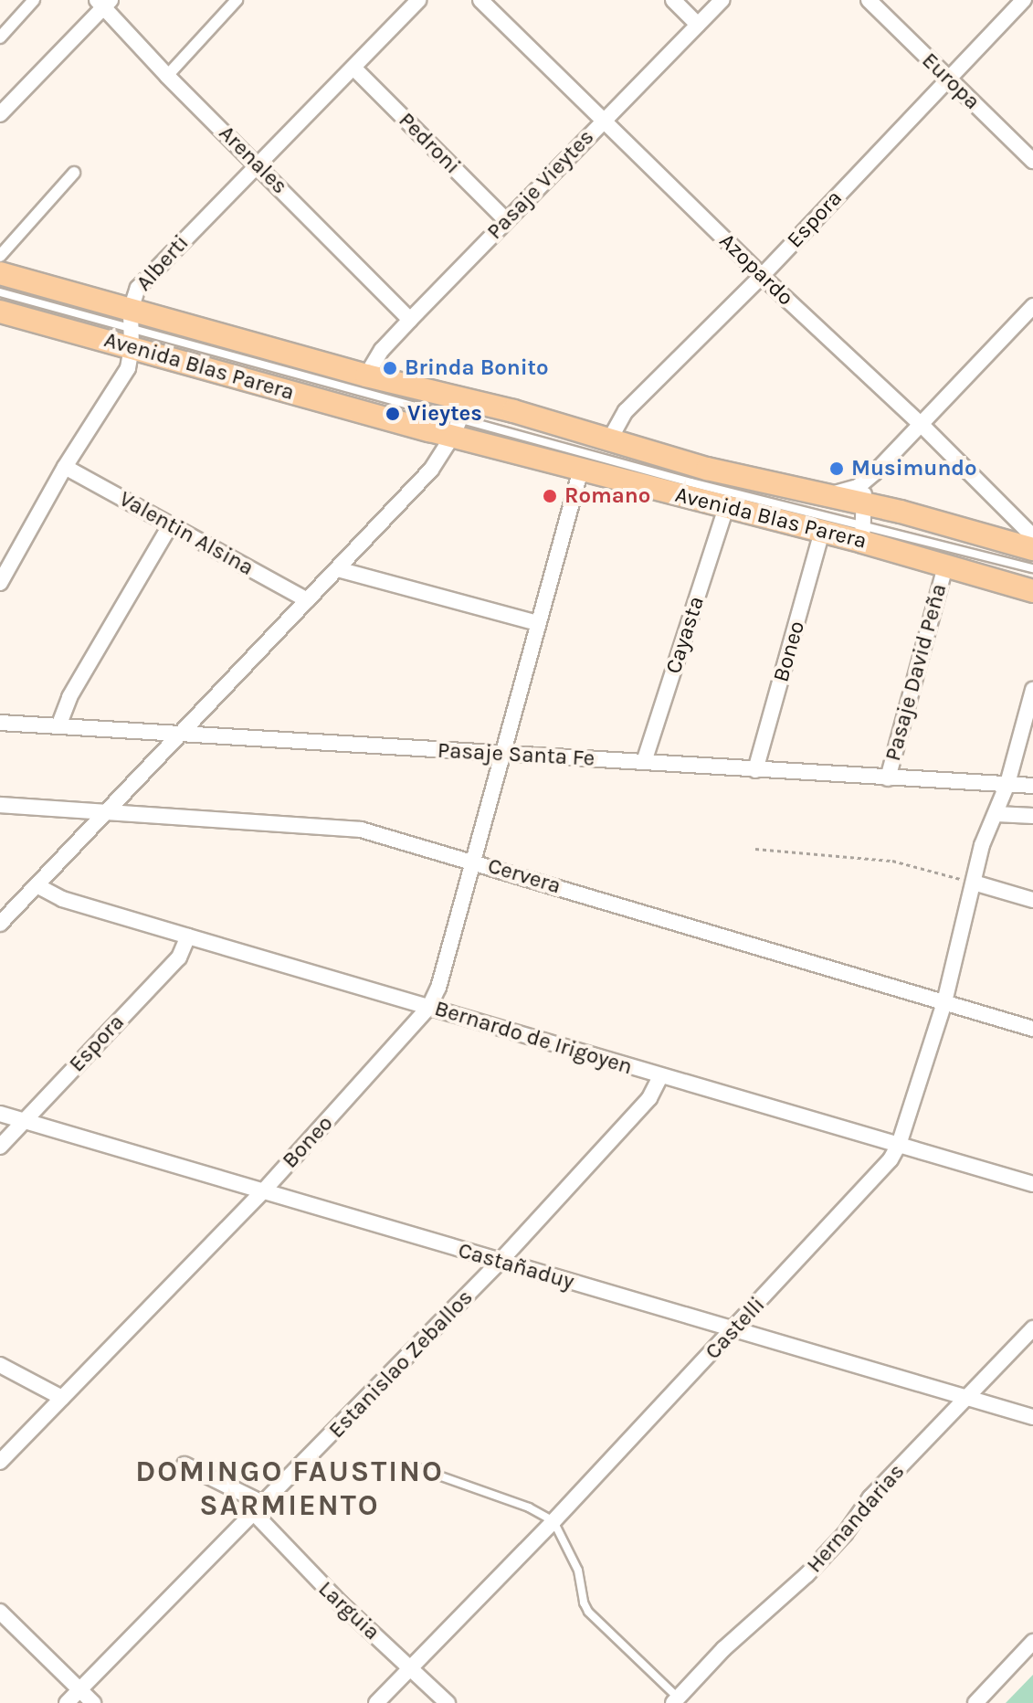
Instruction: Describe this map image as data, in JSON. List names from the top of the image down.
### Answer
{
  "streets": {
    "main road": ["Avenida Blas Parera"],
    "street": [
      "Europa",
      "Pedroni",
      "Arenales",
      "Pasaje Vieytes",
      "Espora",
      "Alberti",
      "Azopardo",
      "Valentin Alsina",
      "Cayasta",
      "Boneo",
      "Pasaje David Peña",
      "Pasaje Santa Fe",
      "Cervera",
      "Bernardo de Irigoyen",
      "Castañaduy",
      "Castelli",
      "Estanislao Zeballos",
      "Hernandarias",
      "Larguia"
    ]
  },
  "crossings": [
    ["Europa", "Espora"],
    ["Pedroni", "Pasaje Vieytes"],
    ["Pedroni", "Alberti"],
    ["Arenales", "Pasaje Vieytes"],
    ["Arenales", "Alberti"],
    ["Pasaje Vieytes", "Azopardo"],
    ["Pasaje Vieytes", "Avenida Blas Parera"],
    ["Espora", "Azopardo"],
    ["Espora", "Avenida Blas Parera"],
    ["Espora", "Bernardo de Irigoyen"],
    ["Espora", "Castañaduy"],
    ["Alberti", "Avenida Blas Parera"],
    ["Alberti", "Valentin Alsina"],
    ["Avenida Blas Parera", "Cayasta"],
    ["Avenida Blas Parera", "Boneo"],
    ["Avenida Blas Parera", "Pasaje David Peña"],
    ["Cayasta", "Pasaje Santa Fe"],
    ["Boneo", "Pasaje Santa Fe"],
    ["Boneo", "Cervera"],
    ["Boneo", "Bernardo de Irigoyen"],
    ["Boneo", "Castañaduy"],
    ["Pasaje David Peña", "Pasaje Santa Fe"],
    ["Cervera", "Castelli"],
    ["Bernardo de Irigoyen", "Castelli"],
    ["Bernardo de Irigoyen", "Estanislao Zeballos"],
    ["Castañaduy", "Castelli"],
    ["Castañaduy", "Estanislao Zeballos"],
    ["Castañaduy", "Hernandarias"],
    ["Castelli", "Larguia"],
    ["Estanislao Zeballos", "Larguia"]
  ],
  "districts": ["DOMINGO FAUSTINO SARMIENTO"],
  "places": [
    "Brinda Bonito",
    "Vieytes",
    "Musimundo",
    "Romano"
  ]
}
